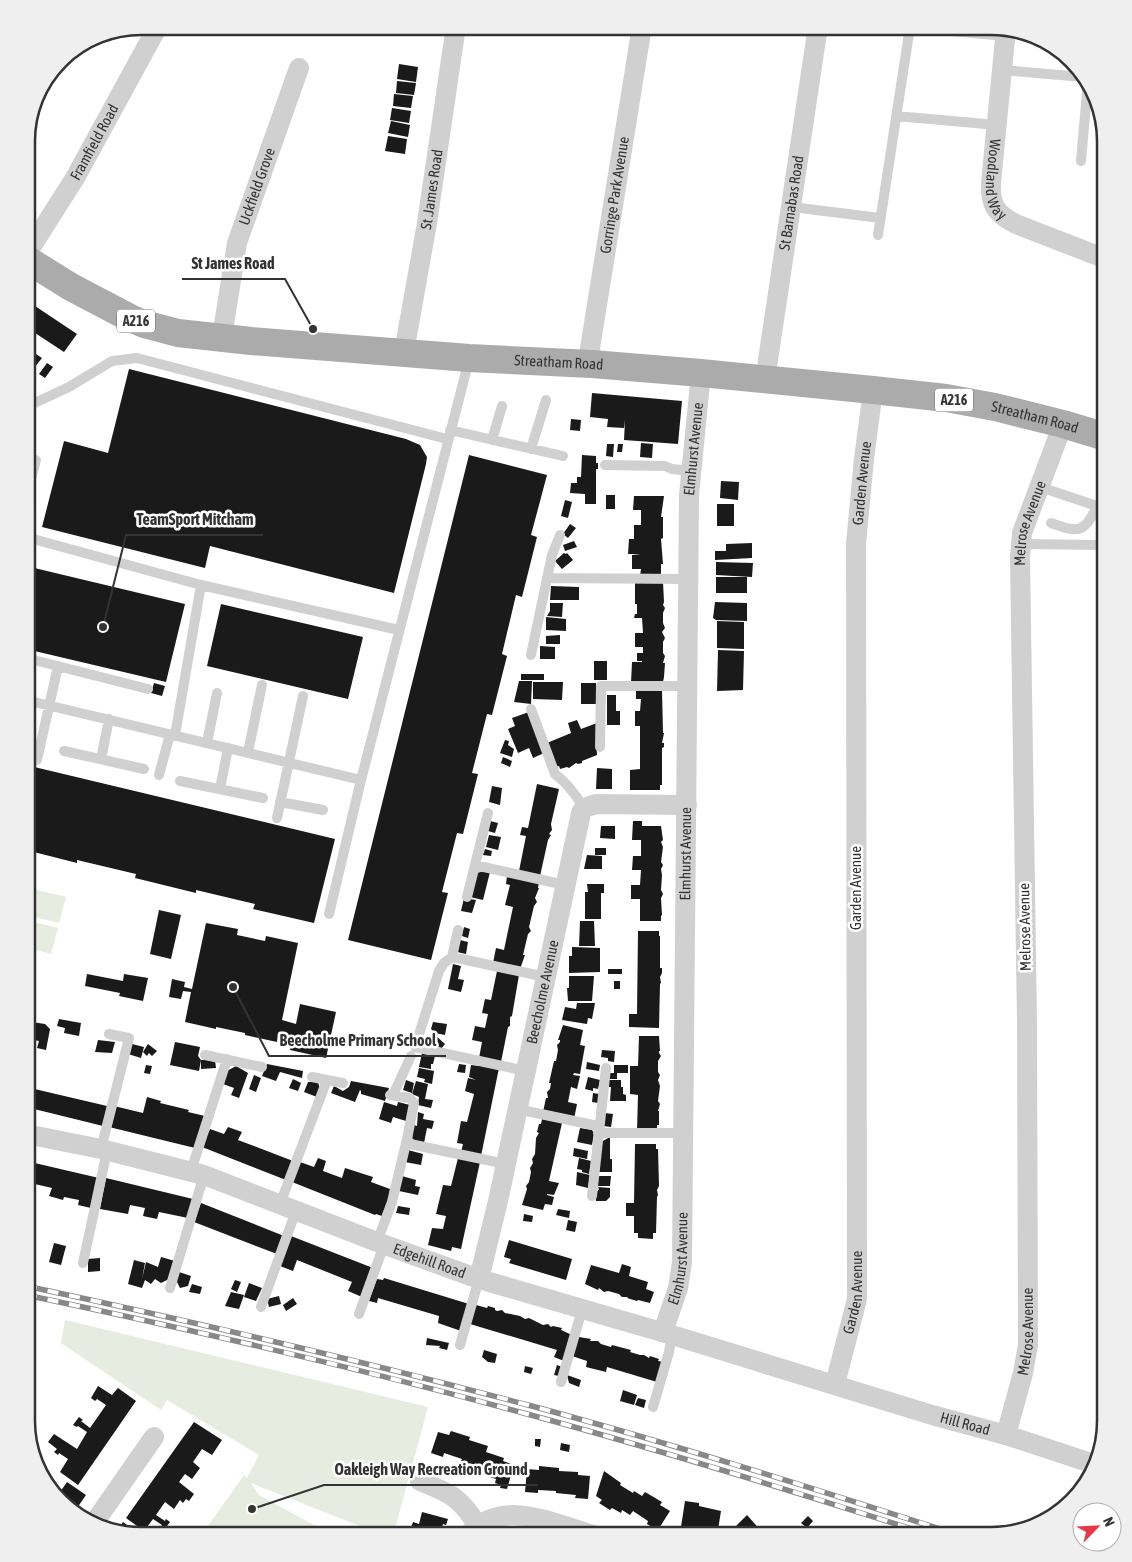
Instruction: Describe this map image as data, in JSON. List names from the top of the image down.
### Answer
{
  "streets": {
    "main road": ["A216", "Streatham Road"],
    "street": [
      "Framfield Road",
      "Woodland Way",
      "Uckfield Grove",
      "St .James Road",
      "Gorringe Park Avenue",
      "St Barnabas Road",
      "Elmhurst Avenue",
      "Garden Avenue",
      "Melrose Avenue",
      "Beecholme Avenue",
      "Edgehill Road",
      "Hill Road"
    ]
  },
  "crossings": [
    ["Uckfield Grove", "Streatham Road"],
    ["St .James Road", "Streatham Road"],
    ["Gorringe Park Avenue", "Streatham Road"],
    ["St Barnabas Road", "Streatham Road"],
    ["Streatham Road", "Elmhurst Avenue"],
    ["Streatham Road", "Garden Avenue"],
    ["Streatham Road", "Melrose Avenue"],
    ["Elmhurst Avenue", "Edgehill Road"],
    ["Garden Avenue", "Edgehill Road"],
    ["Garden Avenue", "Hill Road"],
    ["Melrose Avenue", "Hill Road"],
    ["Beecholme Avenue", "Edgehill Road"],
    ["Edgehill Road", "Hill Road"]
  ],
  "places": [
    "St James Road",
    "TeamSport Mitcham",
    "Beecholme Primary School",
    "Oakleigh Way Recreation Ground"
  ],
  "north": "top right"
}
